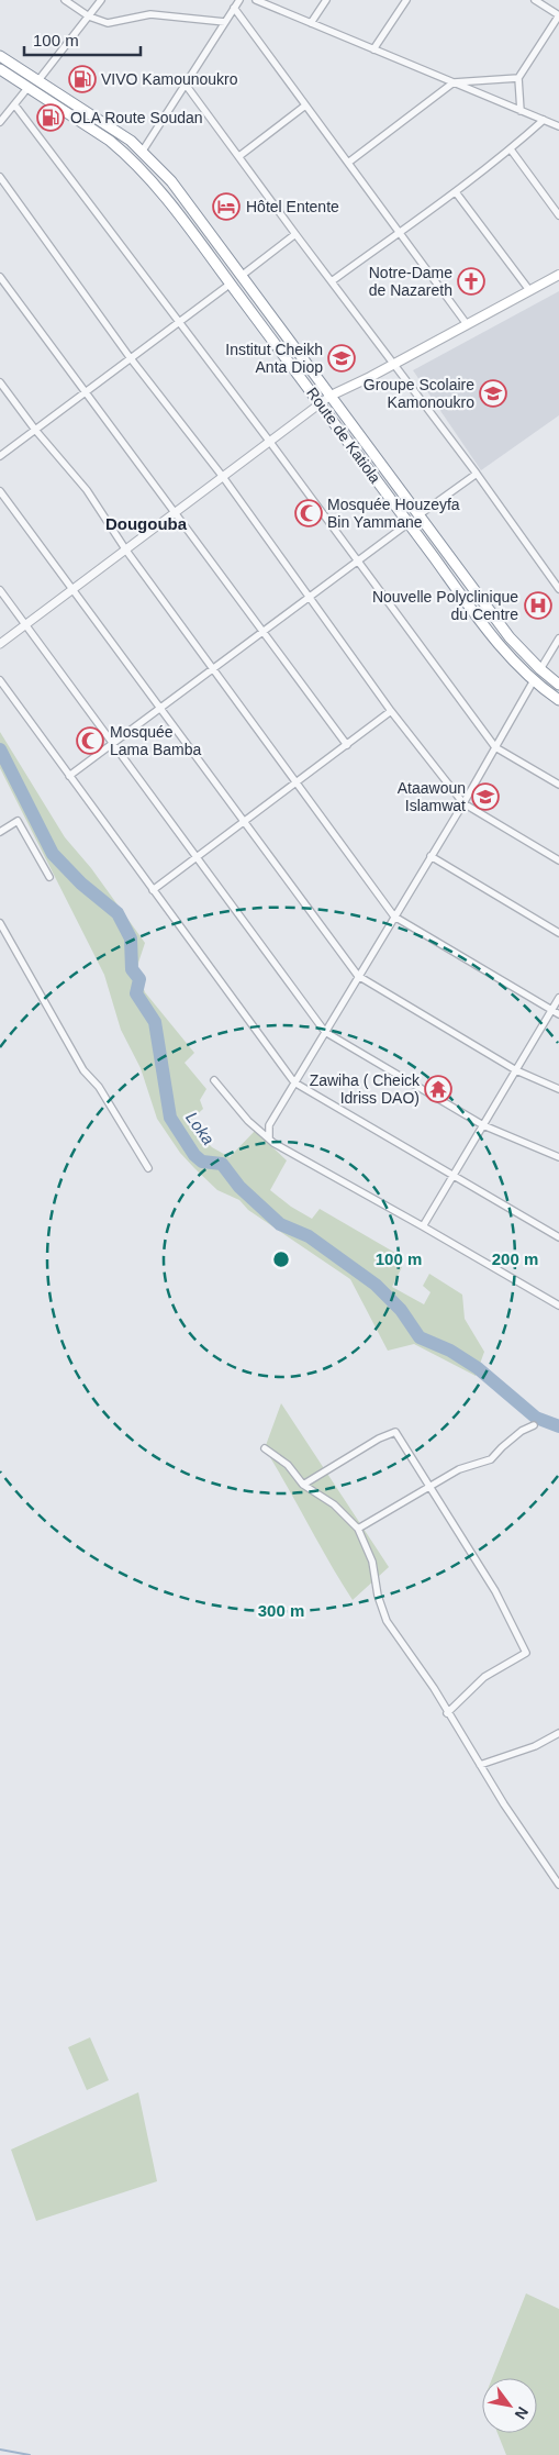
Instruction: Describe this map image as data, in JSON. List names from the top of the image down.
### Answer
{
  "streets": {
    "highway": ["Route de Katiola"]
  },
  "districts": ["Dougouba"],
  "water": ["Loka"],
  "places": {
    "fuel station": ["VIVO Kamounoukro", "OLA Route Soudan"],
    "hotel": ["Hôtel Entente"],
    "church": ["Notre-Dame de Nazareth"],
    "school or university": ["Institut Cheikh Anta Diop", "Groupe Scolaire Kamonoukro", "Ataawoun Islamwat"],
    "mosque": ["Mosquée Houzeyfa Bin Yammane", "Mosquée Lama Bamba"],
    "hospital": ["Nouvelle Polyclinique du Centre"],
    "temple": ["Zawiha ( Cheick Idriss DAO)"]
  },
  "scale_bar": "100 m",
  "north": "bottom right",
  "rings": ["100 m", "200 m", "300 m"]
}
